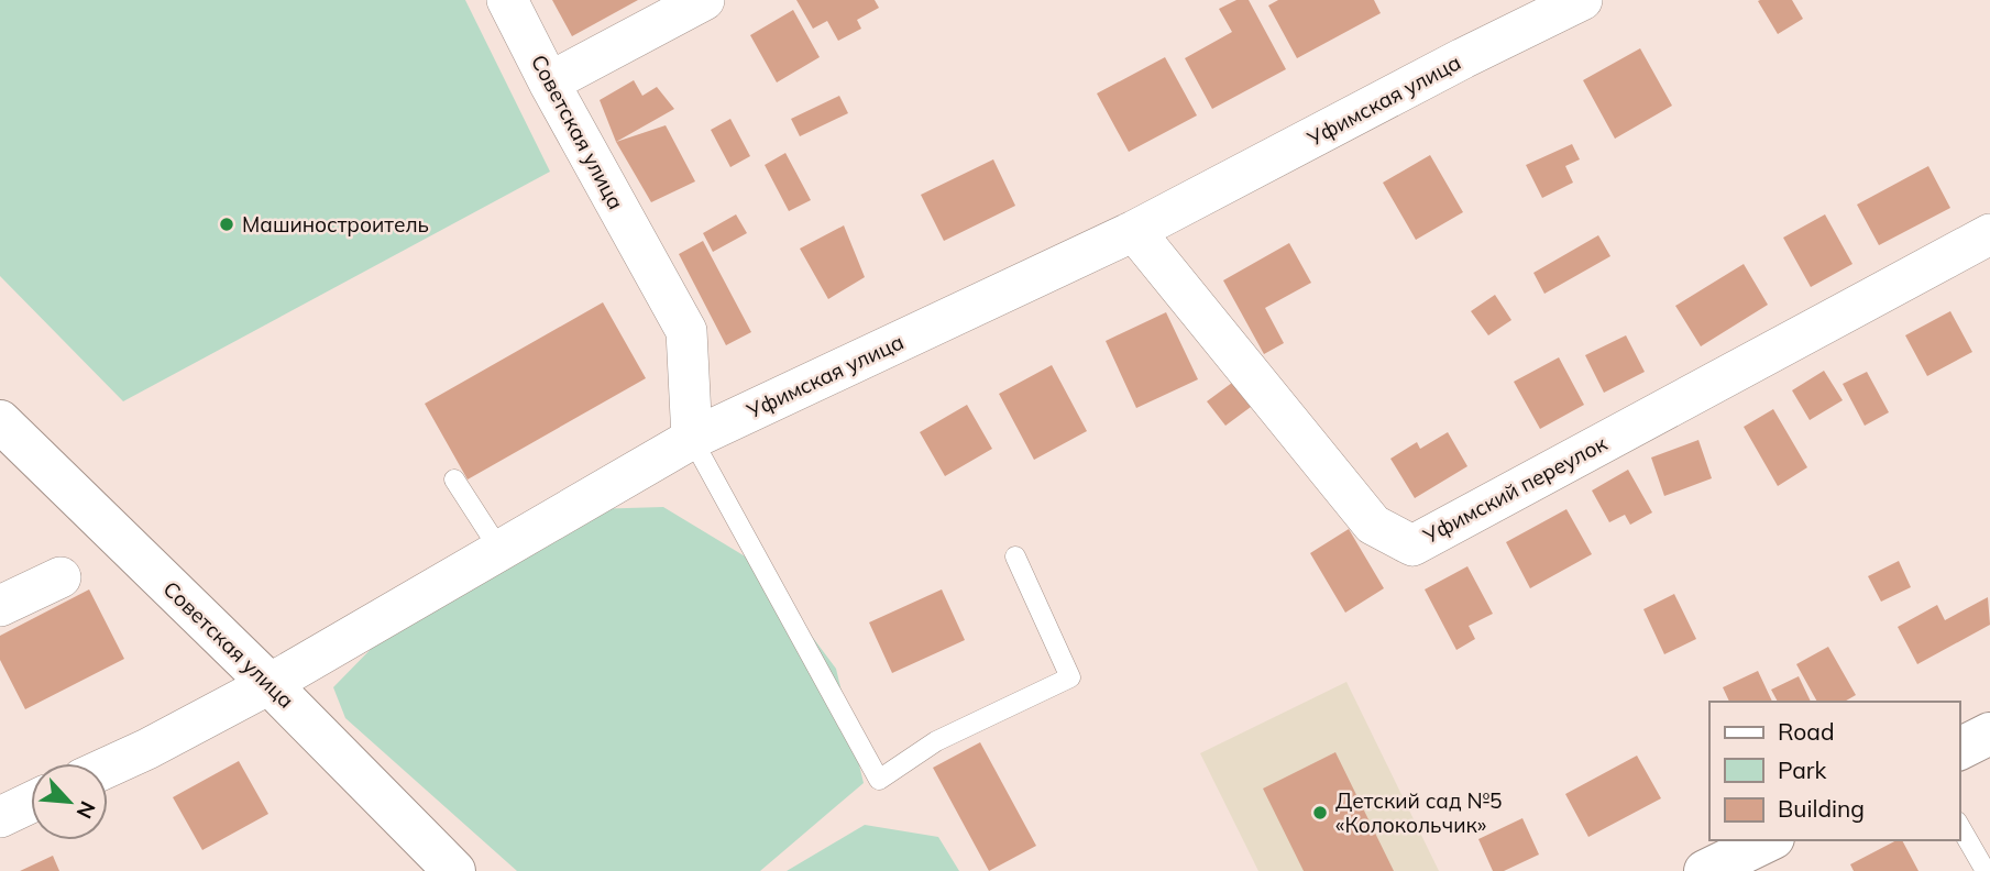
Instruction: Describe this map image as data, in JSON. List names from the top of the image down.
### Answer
{
  "streets": {
    "main road": ["Советская улица"],
    "street": ["Уфимская улица", "Уфимский переулок"]
  },
  "crossings": [
    ["Уфимская улица", "Советская улица"],
    ["Уфимская улица", "Уфимский переулок"]
  ],
  "places": ["Машиностроитель", "Детский сад №5 «Колокольчик»"],
  "legend": ["Road", "Park", "Building"],
  "north": "bottom right"
}
